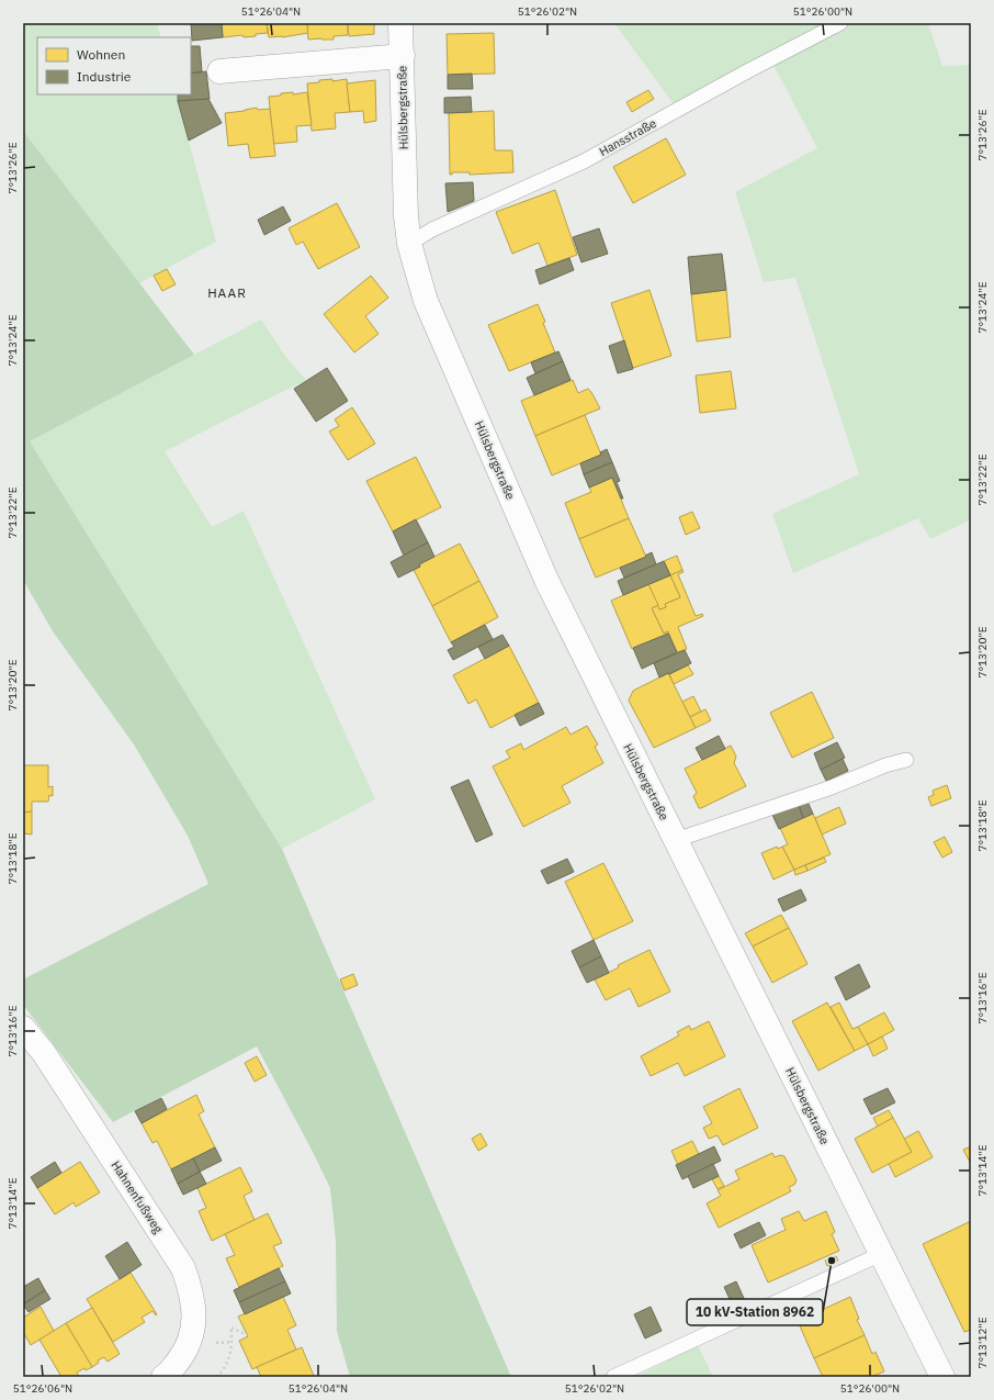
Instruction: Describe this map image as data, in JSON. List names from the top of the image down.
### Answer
{
  "streets": {
    "street": ["Hülsbergstraße", "Hahnenfußweg"],
    "lane": ["Hansstraße"]
  },
  "crossings": [
    ["Hülsbergstraße", "Hansstraße"]
  ],
  "districts": ["HAAR"],
  "places": ["10 kV-Station 8962"],
  "legend": ["Wohnen", "Industrie"],
  "coordinates": [
    "51°26'04\"N",
    "51°26'02\"N",
    "51°26'00\"N",
    "7°13'26\"E",
    "7°13'24\"E",
    "7°13'22\"E",
    "7°13'20\"E",
    "7°13'18\"E",
    "7°13'16\"E",
    "7°13'14\"E",
    "7°13'12\"E",
    "51°26'06\"N"
  ]
}
